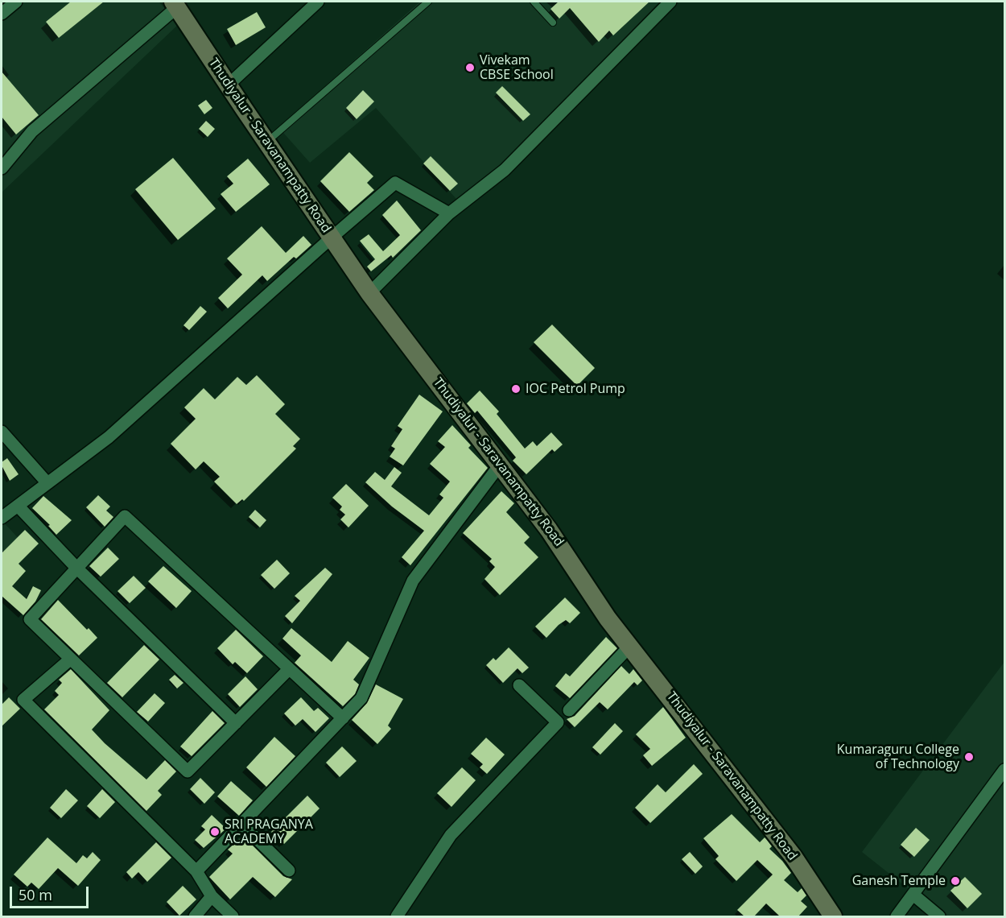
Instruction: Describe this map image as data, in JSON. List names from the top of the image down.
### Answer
{
  "streets": {
    "main road": ["Thudiyalur - Saravanampatty Road"]
  },
  "places": [
    "Vivekam CBSE School",
    "IOC Petrol Pump",
    "Kumaraguru College of Technology",
    "SRI PRAGANYA ACADEMY",
    "Ganesh Temple"
  ],
  "scale_bar": "50 m"
}
